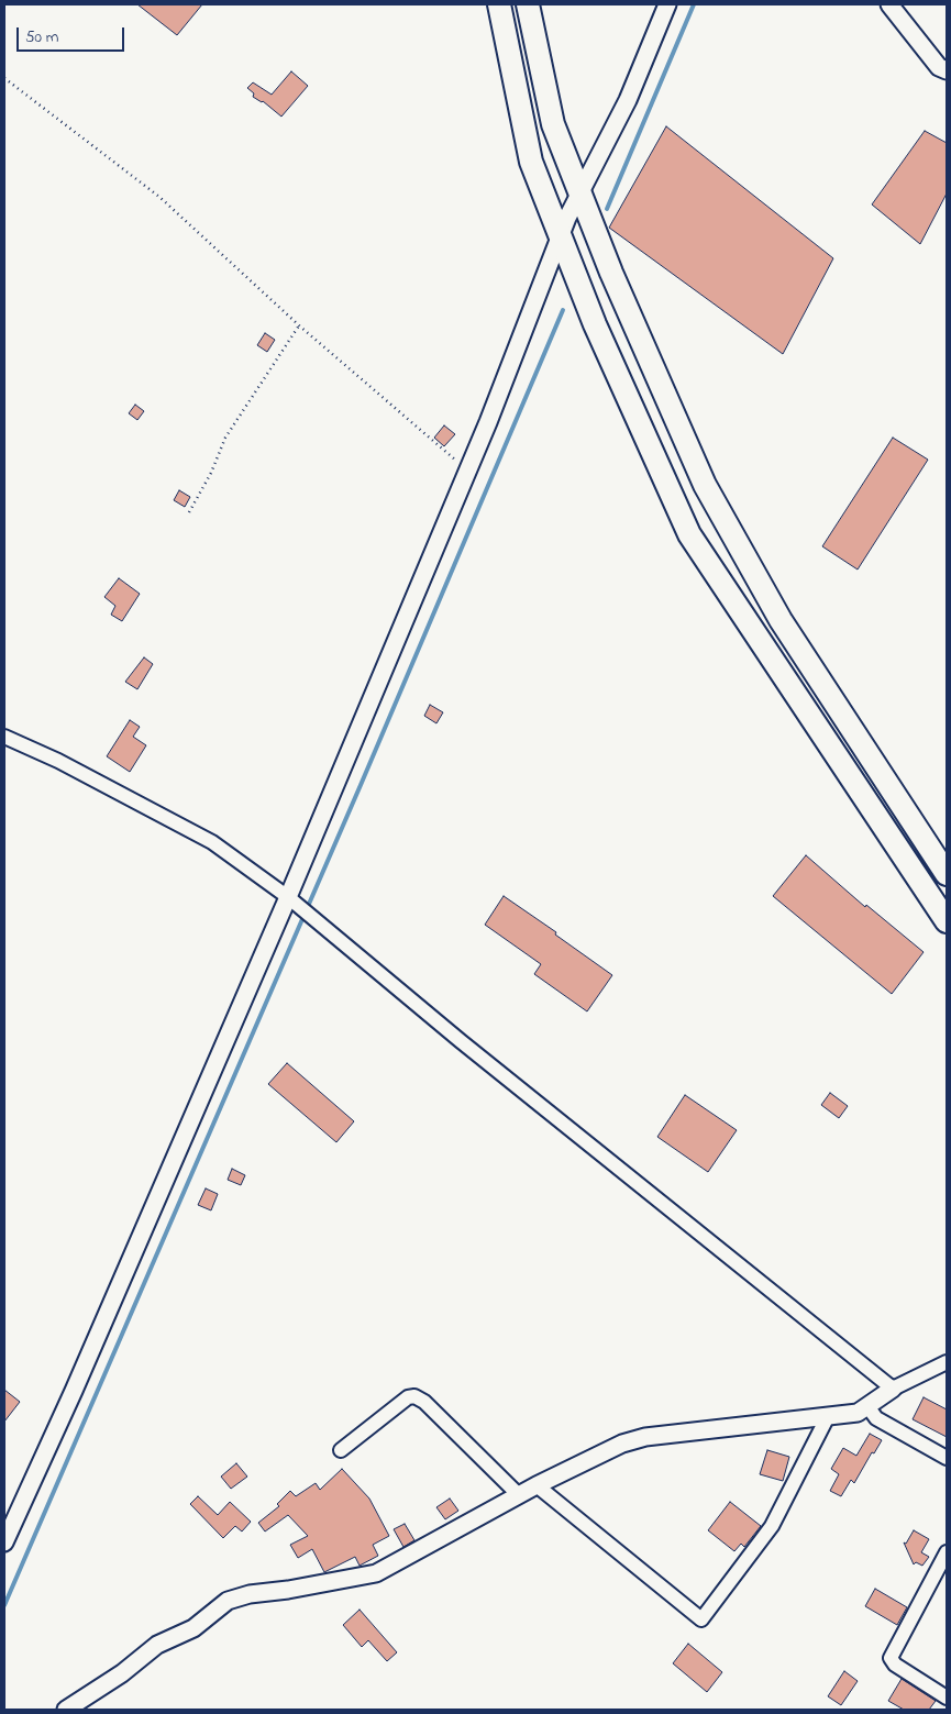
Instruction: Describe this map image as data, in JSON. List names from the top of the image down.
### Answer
{
  "scale_bar": "50 m"
}
